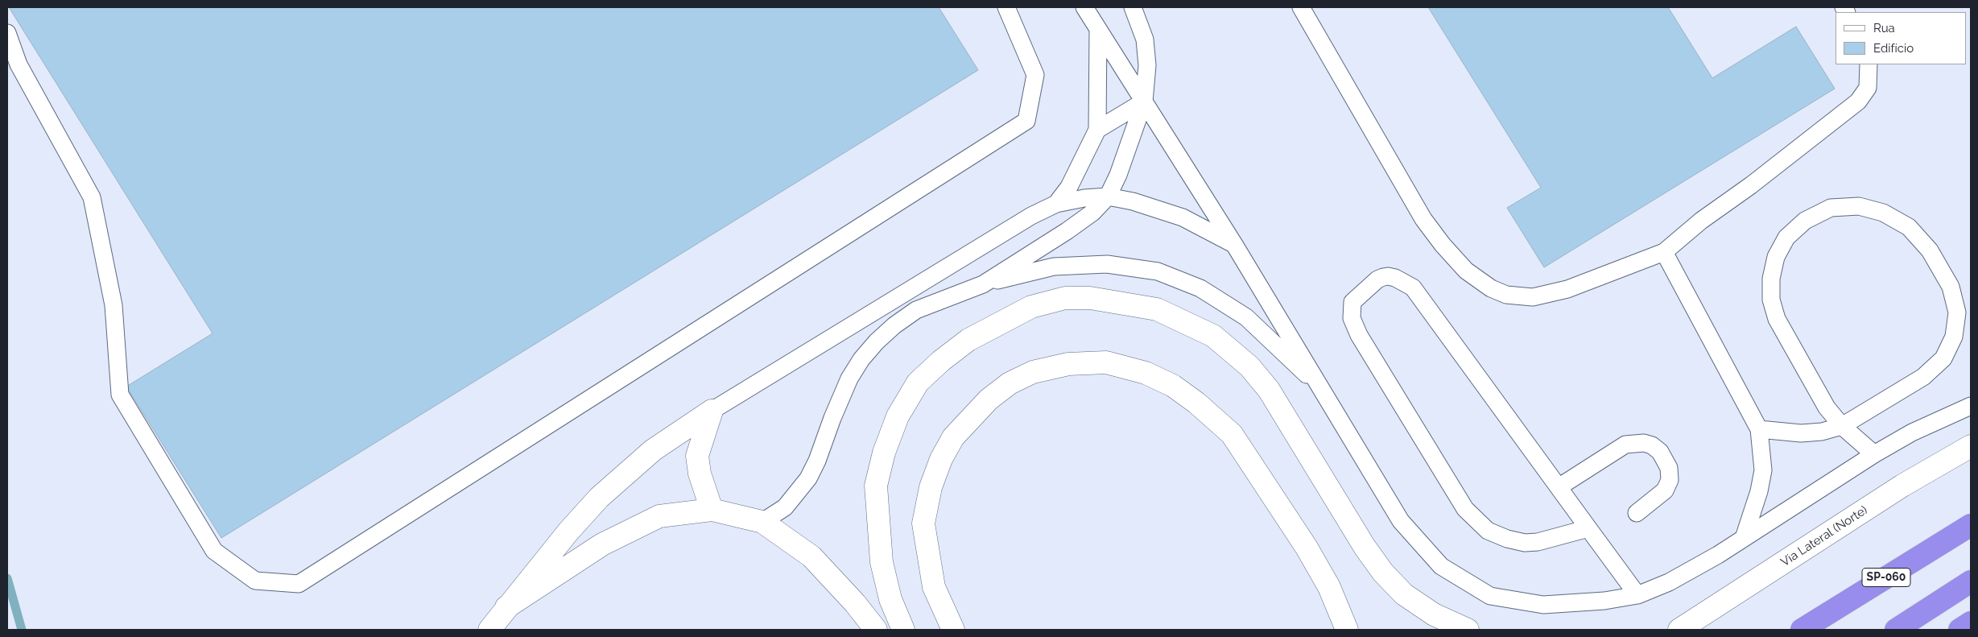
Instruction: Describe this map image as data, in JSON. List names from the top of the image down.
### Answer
{
  "streets": {
    "highway": ["SP-060"],
    "main road": ["Via Lateral (Norte)"]
  },
  "legend": ["Rua", "Edifício"]
}
